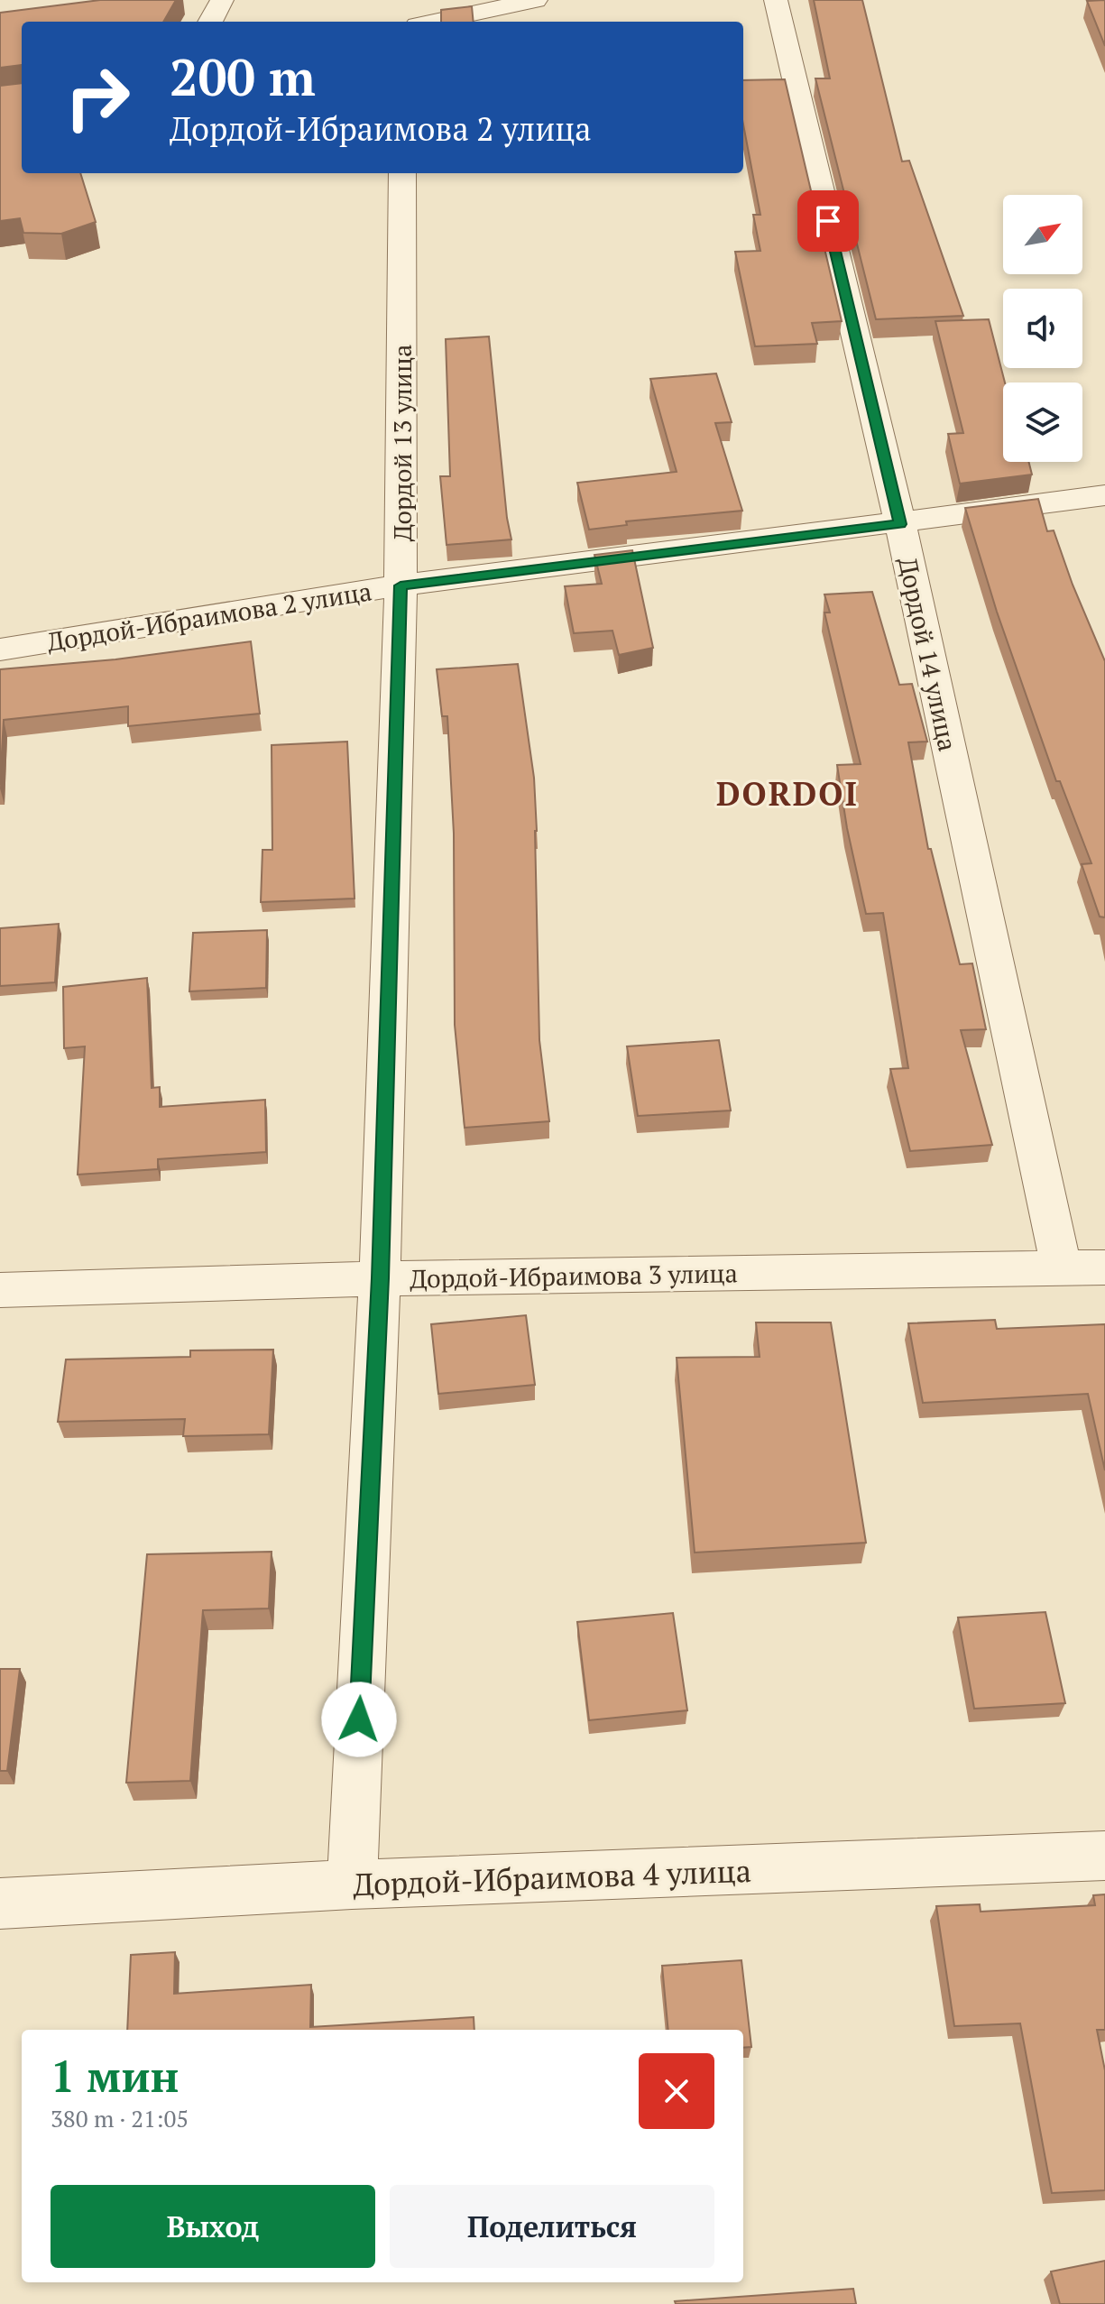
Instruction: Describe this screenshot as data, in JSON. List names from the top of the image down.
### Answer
{
  "streets": {
    "street": [
      "Дордой 13 улица",
      "Дордой-Ибраимова 2 улица",
      "Дордой 14 улица",
      "Дордой-Ибраимова 3 улица",
      "Дордой-Ибраимова 4 улица"
    ]
  },
  "crossings": [
    ["Дордой 13 улица", "Дордой-Ибраимова 2 улица"],
    ["Дордой 13 улица", "Дордой-Ибраимова 3 улица"],
    ["Дордой 13 улица", "Дордой-Ибраимова 4 улица"],
    ["Дордой-Ибраимова 2 улица", "Дордой 14 улица"],
    ["Дордой 14 улица", "Дордой-Ибраимова 3 улица"]
  ],
  "districts": ["DORDOI"],
  "north": "top right",
  "page": {
    "turn": ["200 m", "Дордой-Ибраимова 2 улица"],
    "heading": ["1 мин", "380 m · 21:05"],
    "buttons": ["Выход", "Поделиться"]
  }
}
